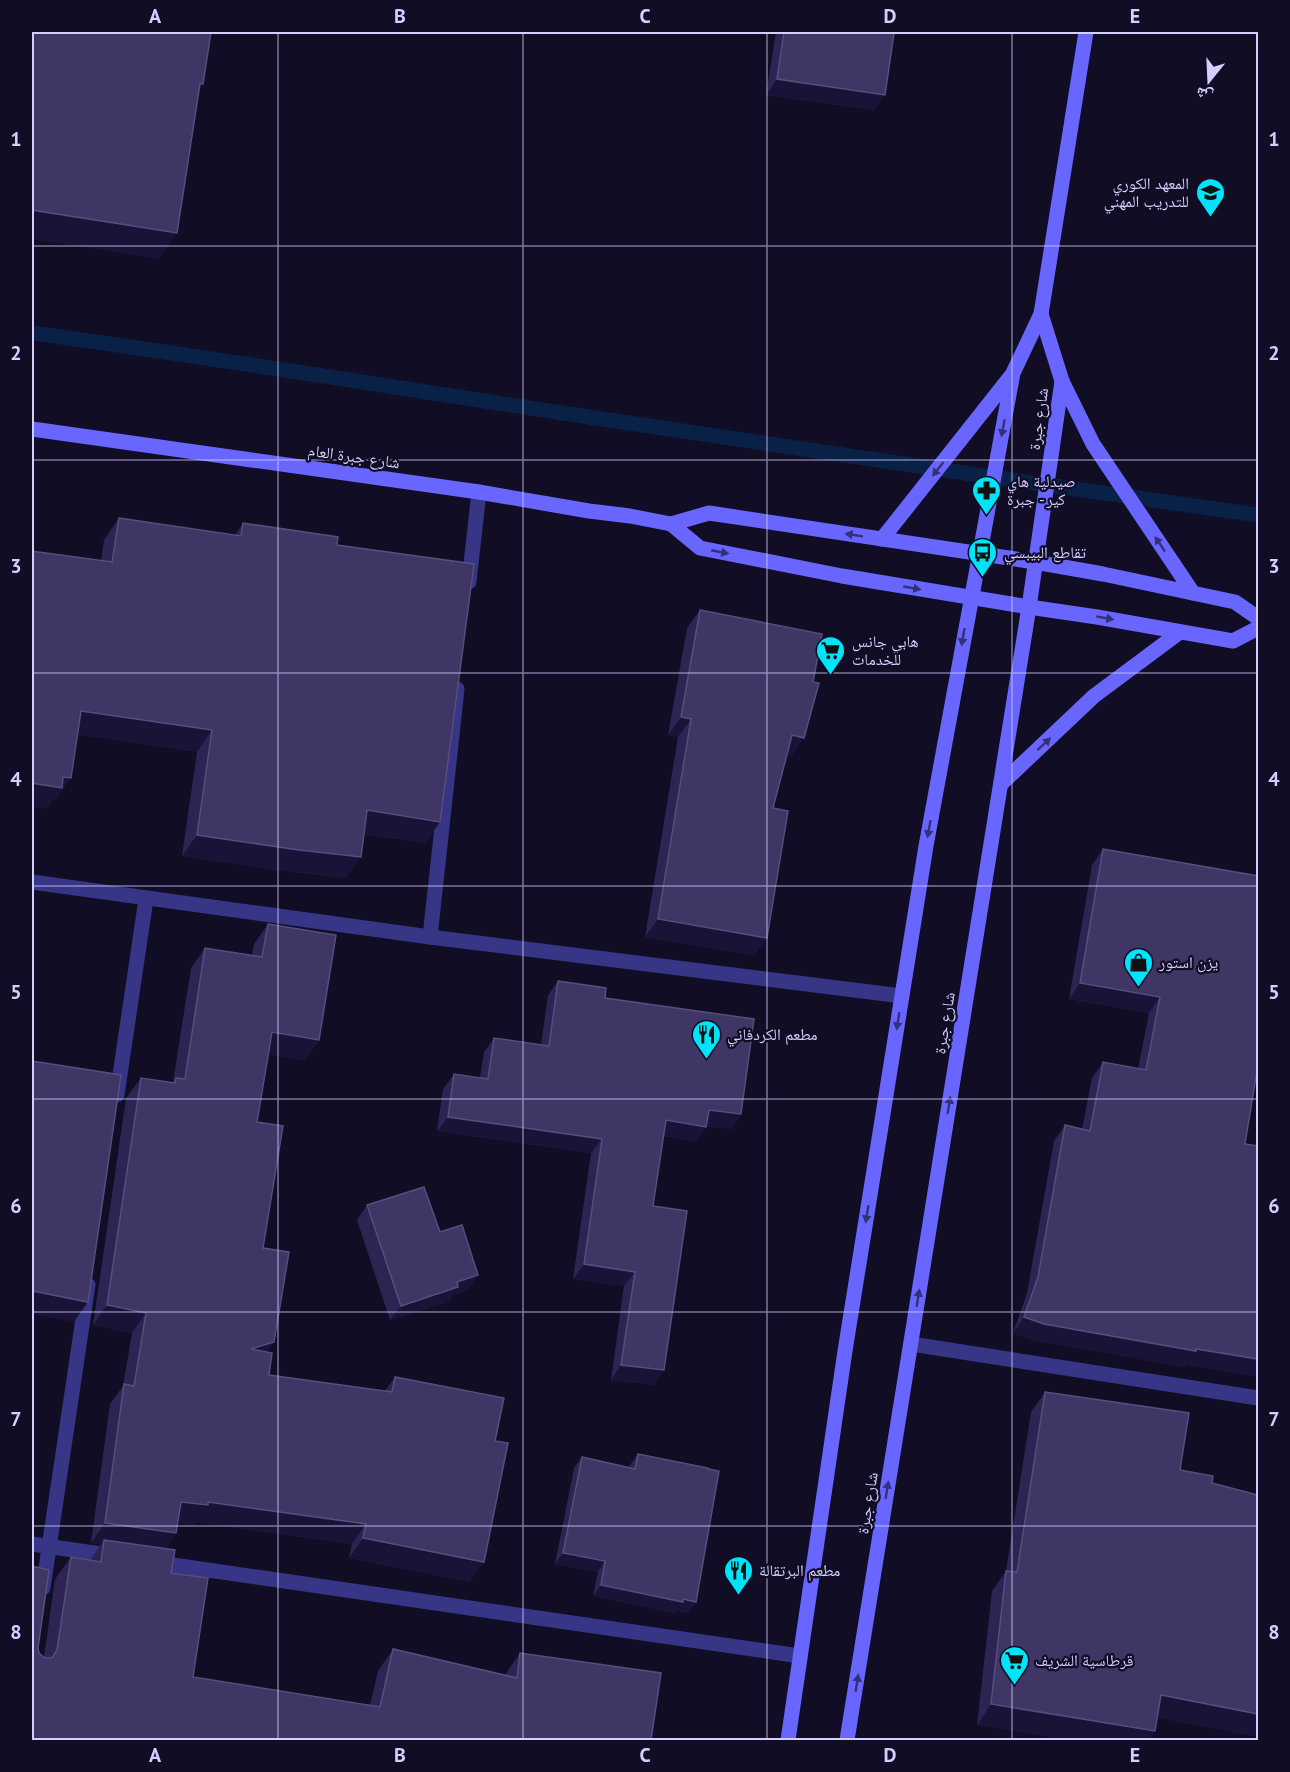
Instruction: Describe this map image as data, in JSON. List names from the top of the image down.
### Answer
{
  "streets": {
    "street": ["شارع جبرة", "شارع جبرة العام"]
  },
  "places": {
    "school or university": ["المعهد الكوري للتدريب المهني"],
    "pharmacy": ["صيدلية هاي كير - جبرة"],
    "bus stop": ["تقاطع البيبسي"],
    "supermarket": ["هابي جانس للخدمات", "قرطاسية الشريف"],
    "shop": ["يزن استور"],
    "restaurant": ["مطعم الكردفاني", "مطعم البرتقالة"]
  },
  "north": "bottom",
  "grid": {
    "columns": [
      "A",
      "B",
      "C",
      "D",
      "E"
    ],
    "rows": [
      "1",
      "2",
      "3",
      "4",
      "5",
      "6",
      "7",
      "8"
    ]
  }
}
